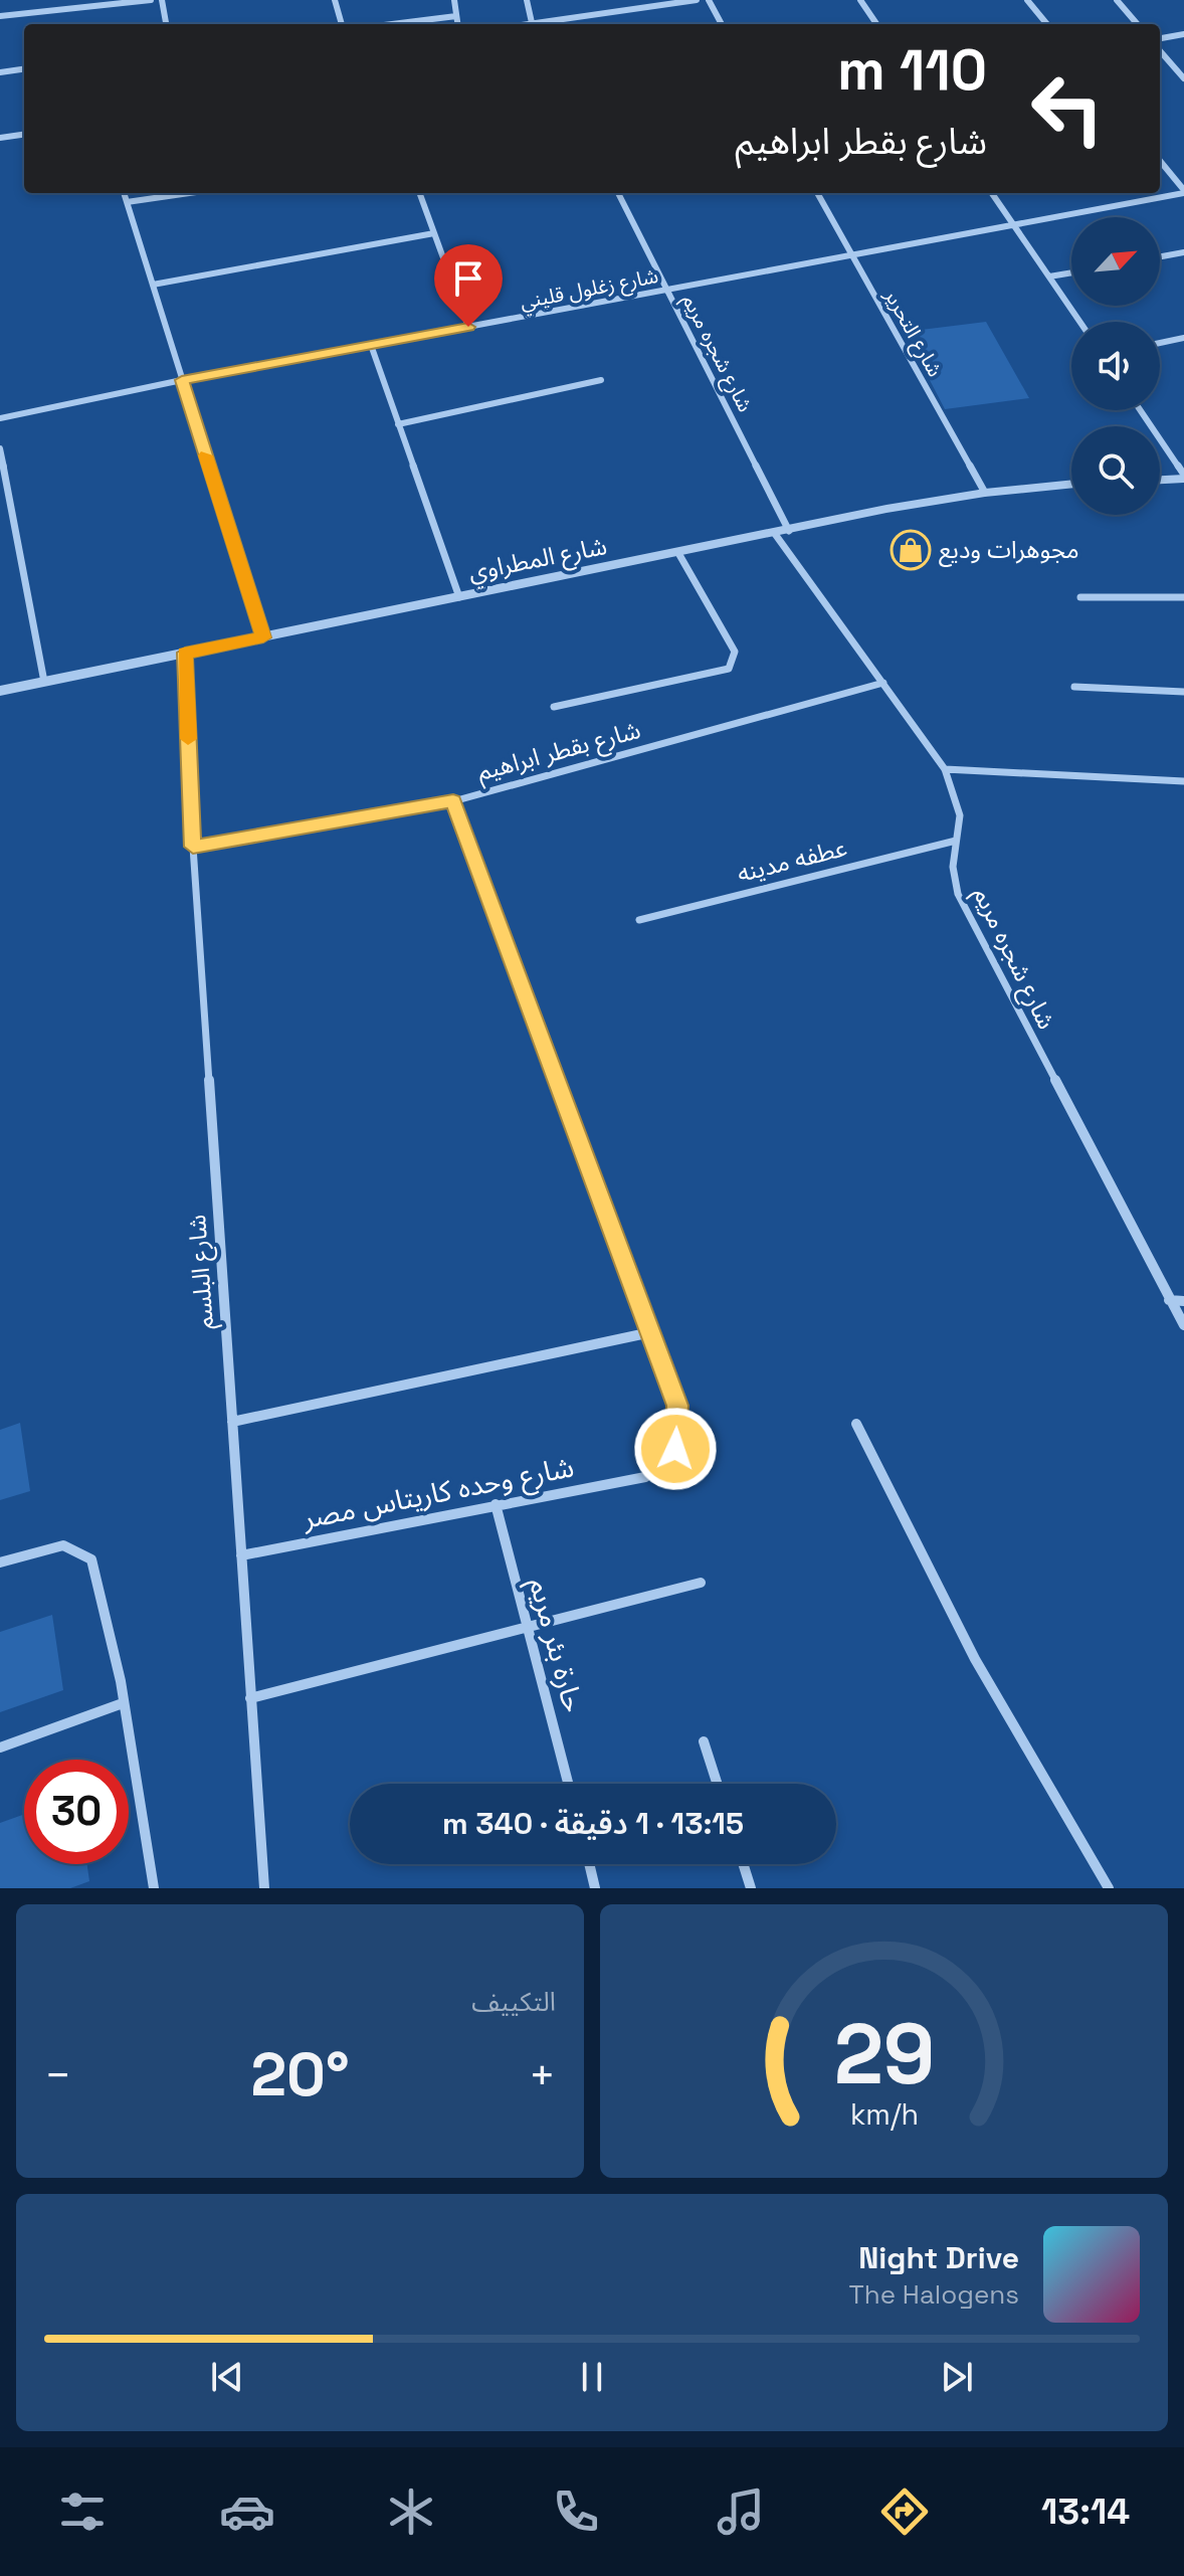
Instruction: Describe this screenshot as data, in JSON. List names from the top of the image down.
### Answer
{
  "streets": {
    "street": [
      "شارع زغلول قليني",
      "شارع التحرير",
      "شارع شجره مريم",
      "شارع المطراوي",
      "شارع بقطر ابراهيم",
      "عطفه مدينه",
      "شارع البلسم",
      "شارع وحده كاريتاس مصر",
      "حارة بئر مريم"
    ]
  },
  "crossings": [
    ["شارع زغلول قليني", "شارع التحرير"],
    ["شارع زغلول قليني", "شارع شجره مريم"],
    ["شارع التحرير", "شارع المطراوي"],
    ["شارع شجره مريم", "شارع المطراوي"],
    ["شارع شجره مريم", "شارع بقطر ابراهيم"],
    ["شارع شجره مريم", "عطفه مدينه"],
    ["شارع المطراوي", "شارع البلسم"],
    ["شارع بقطر ابراهيم", "شارع البلسم"],
    ["شارع البلسم", "شارع وحده كاريتاس مصر"],
    ["شارع وحده كاريتاس مصر", "حارة بئر مريم"]
  ],
  "places": {
    "shop": ["مجوهرات وديع"]
  },
  "north": "top right",
  "page": {
    "turn": ["110 m", "شارع بقطر ابراهيم"],
    "limit": "30",
    "trip": "13:15 · 1 دقيقة · 340 m",
    "tile": "التكييف",
    "heat": ["−", "20°", "+"],
    "song": ["Night Drive", "The Halogens"],
    "tabs": "13:14",
    "gauge": ["29", "km/h"]
  }
}
